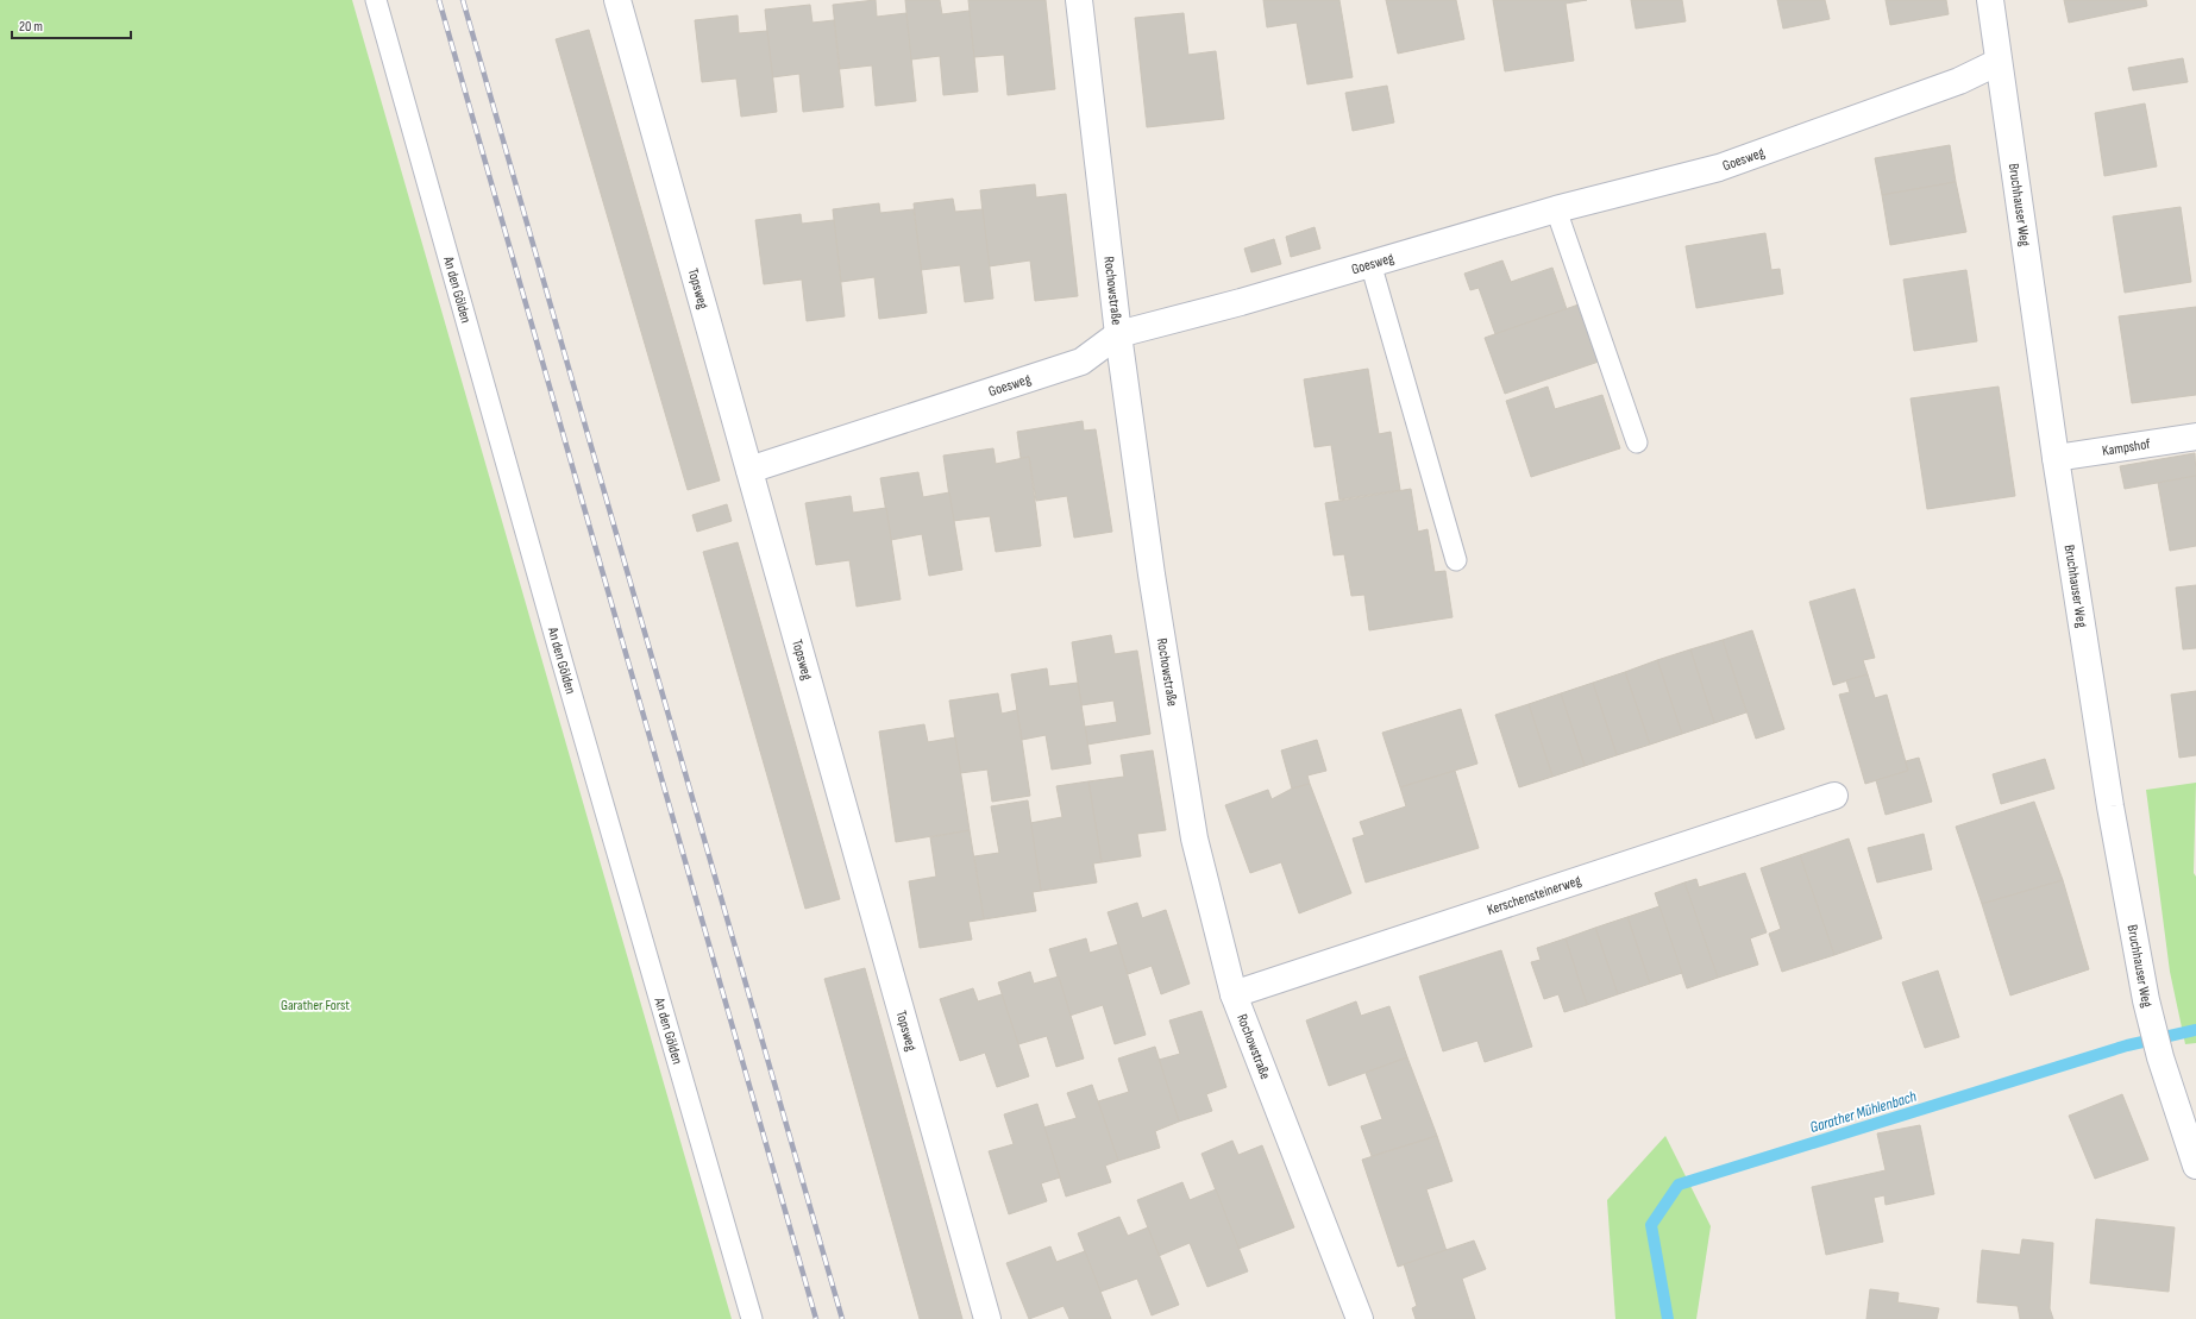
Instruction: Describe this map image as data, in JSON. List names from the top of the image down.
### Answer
{
  "streets": {
    "street": [
      "Goesweg",
      "Bruchhauser Weg",
      "Topsweg",
      "Rochowstraße",
      "Kampshof",
      "Kerschensteinerweg"
    ],
    "lane": ["An den Gölden"]
  },
  "crossings": [
    ["Goesweg", "Bruchhauser Weg"],
    ["Goesweg", "Topsweg"],
    ["Goesweg", "Rochowstraße"],
    ["Bruchhauser Weg", "Kampshof"],
    ["Rochowstraße", "Kerschensteinerweg"]
  ],
  "water": ["Garather Mühlenbach"],
  "parks": ["Garather Forst"],
  "scale_bar": "20 m"
}
